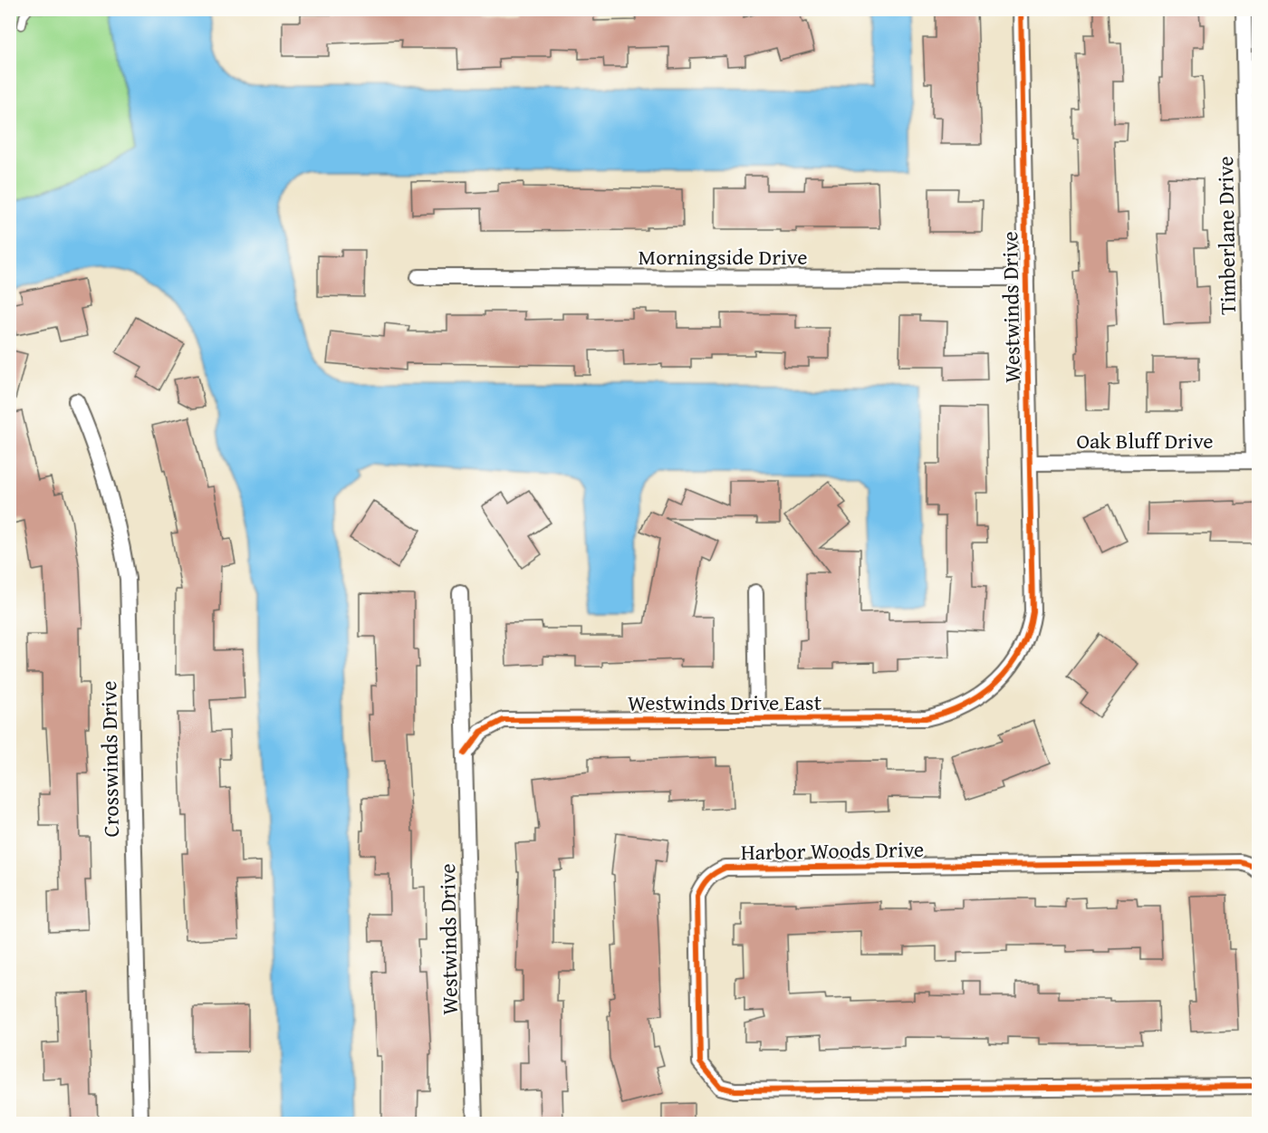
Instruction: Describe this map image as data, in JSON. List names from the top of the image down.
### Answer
{
  "streets": {
    "street": [
      "Timberlane Drive",
      "Morningside Drive",
      "Westwinds Drive",
      "Oak Bluff Drive",
      "Westwinds Drive East",
      "Crosswinds Drive",
      "Harbor Woods Drive"
    ]
  },
  "crossings": [
    ["Timberlane Drive", "Oak Bluff Drive"],
    ["Morningside Drive", "Westwinds Drive"],
    ["Westwinds Drive", "Oak Bluff Drive"],
    ["Westwinds Drive", "Westwinds Drive East"]
  ]
}
